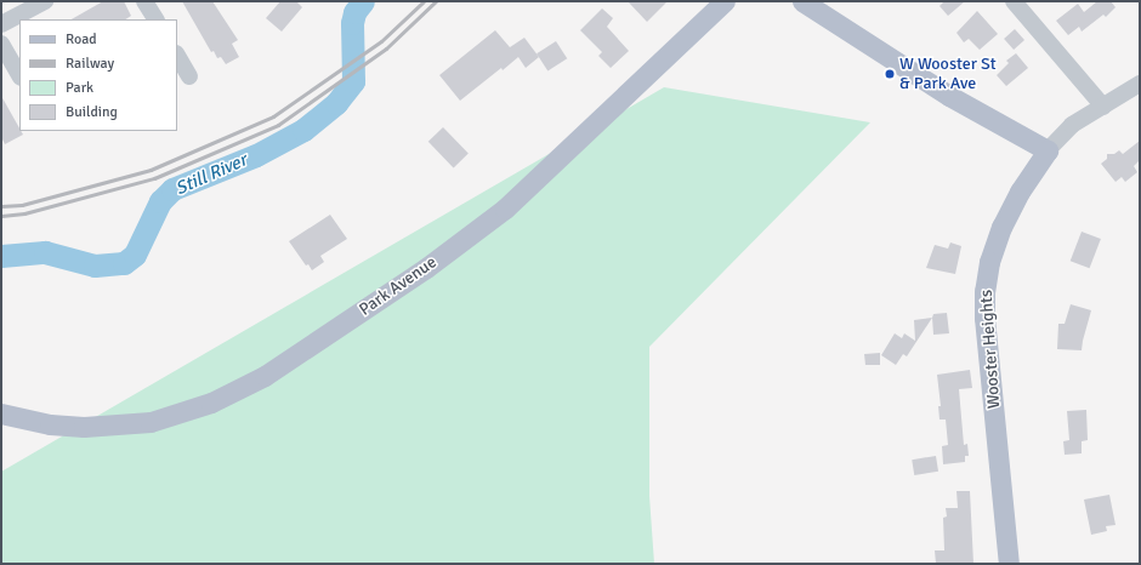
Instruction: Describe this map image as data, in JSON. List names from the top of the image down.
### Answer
{
  "streets": {
    "main road": ["Park Avenue", "Wooster Heights"]
  },
  "water": ["Still River"],
  "places": ["W Wooster St & Park Ave"],
  "legend": [
    "Road",
    "Railway",
    "Park",
    "Building"
  ]
}
